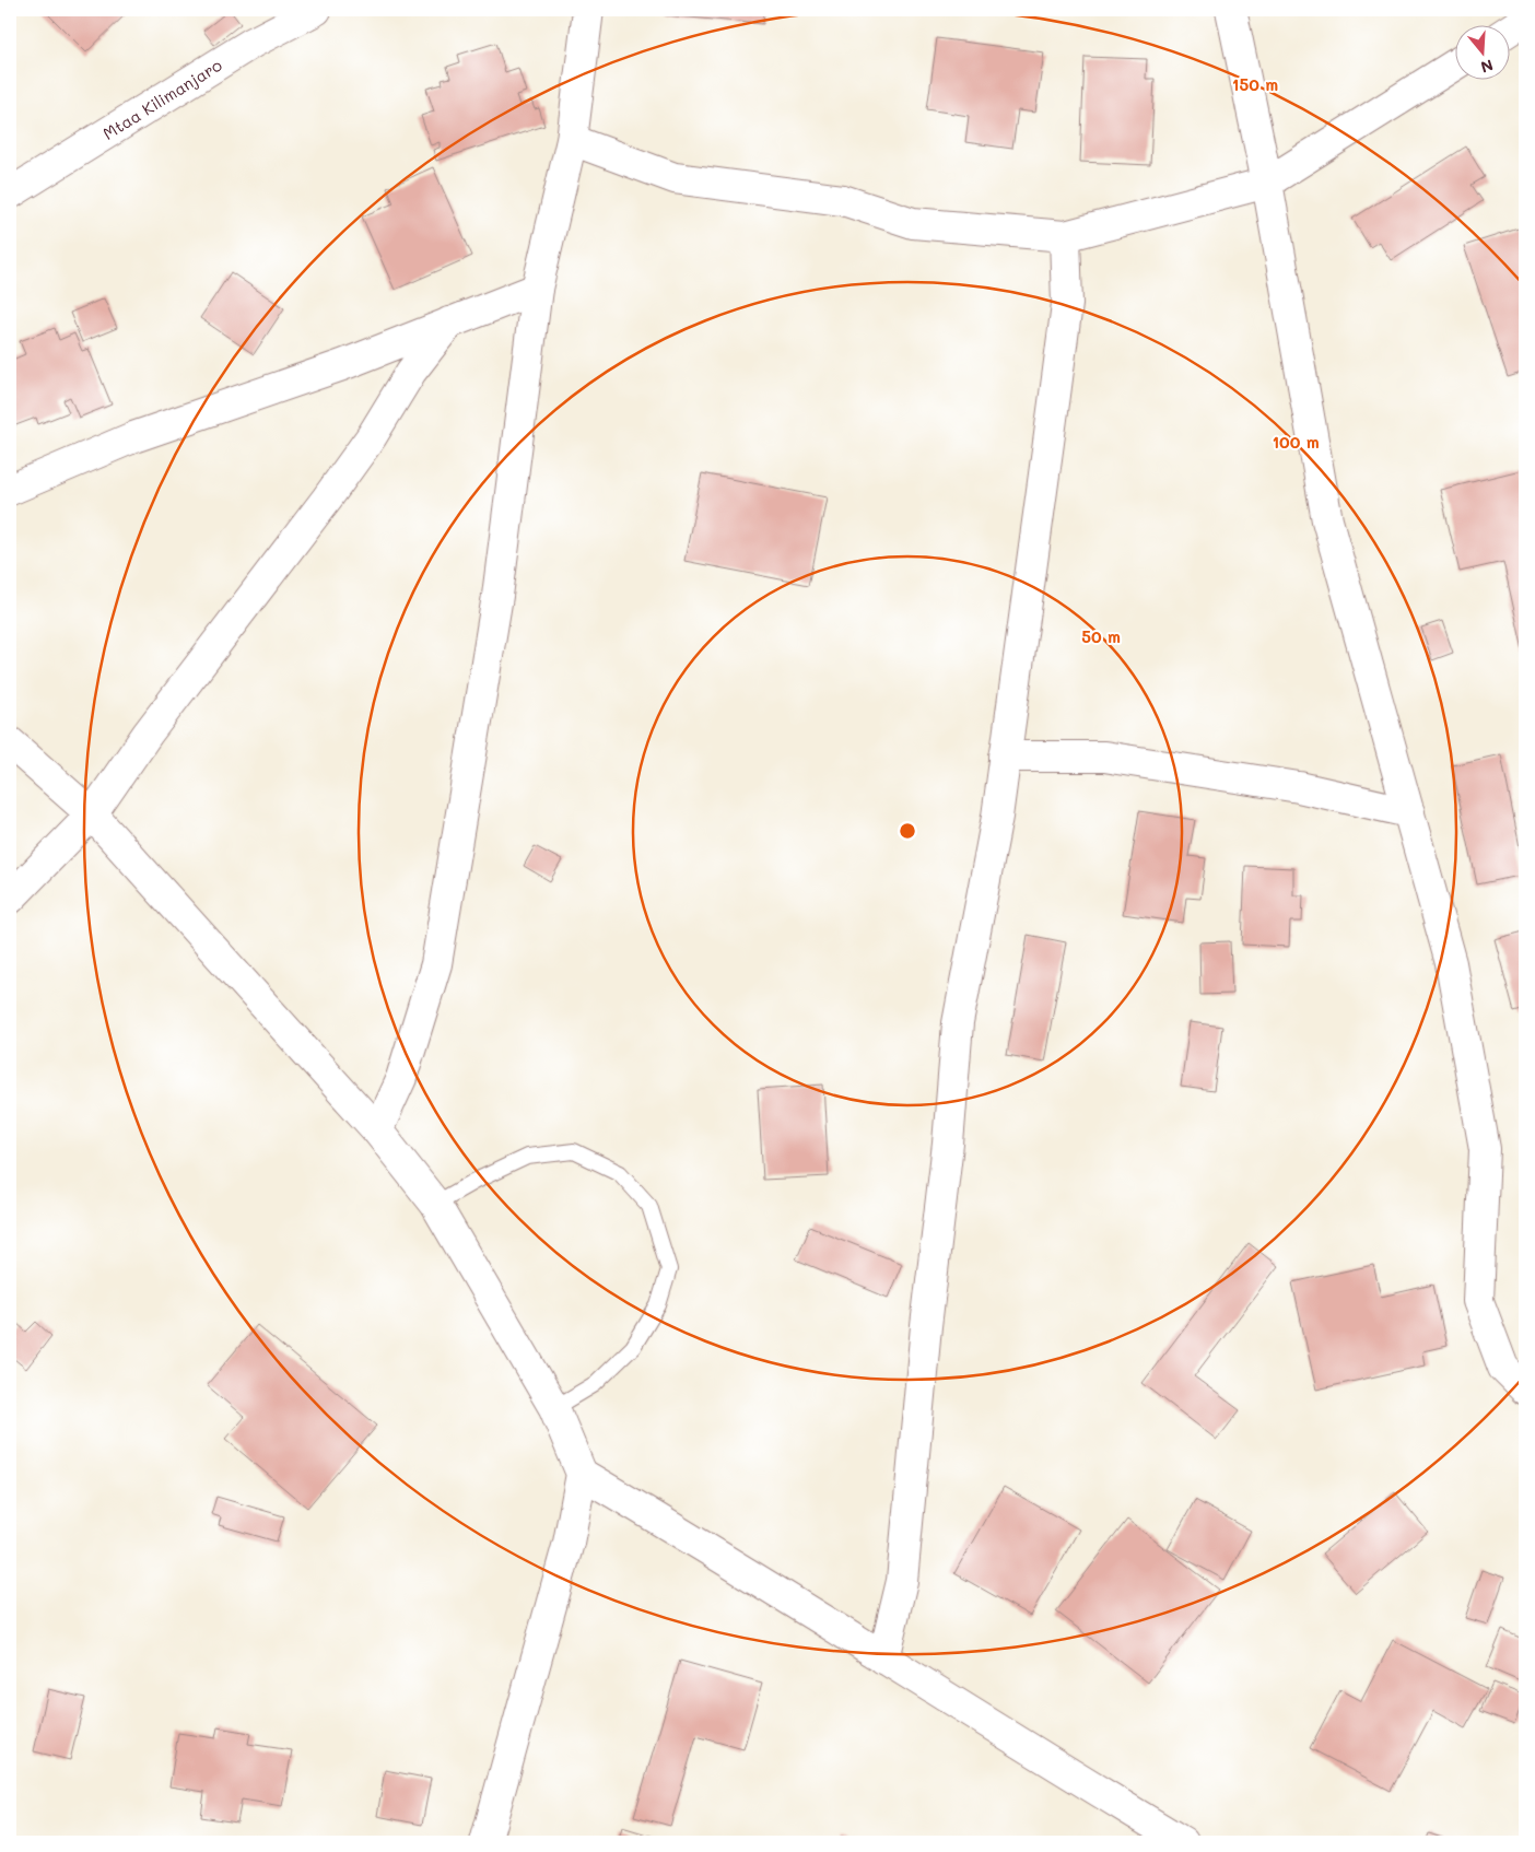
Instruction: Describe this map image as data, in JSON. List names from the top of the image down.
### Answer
{
  "streets": {
    "street": ["Mtaa Kilimanjaro"]
  },
  "north": "bottom",
  "rings": ["150 m", "100 m", "50 m"]
}
